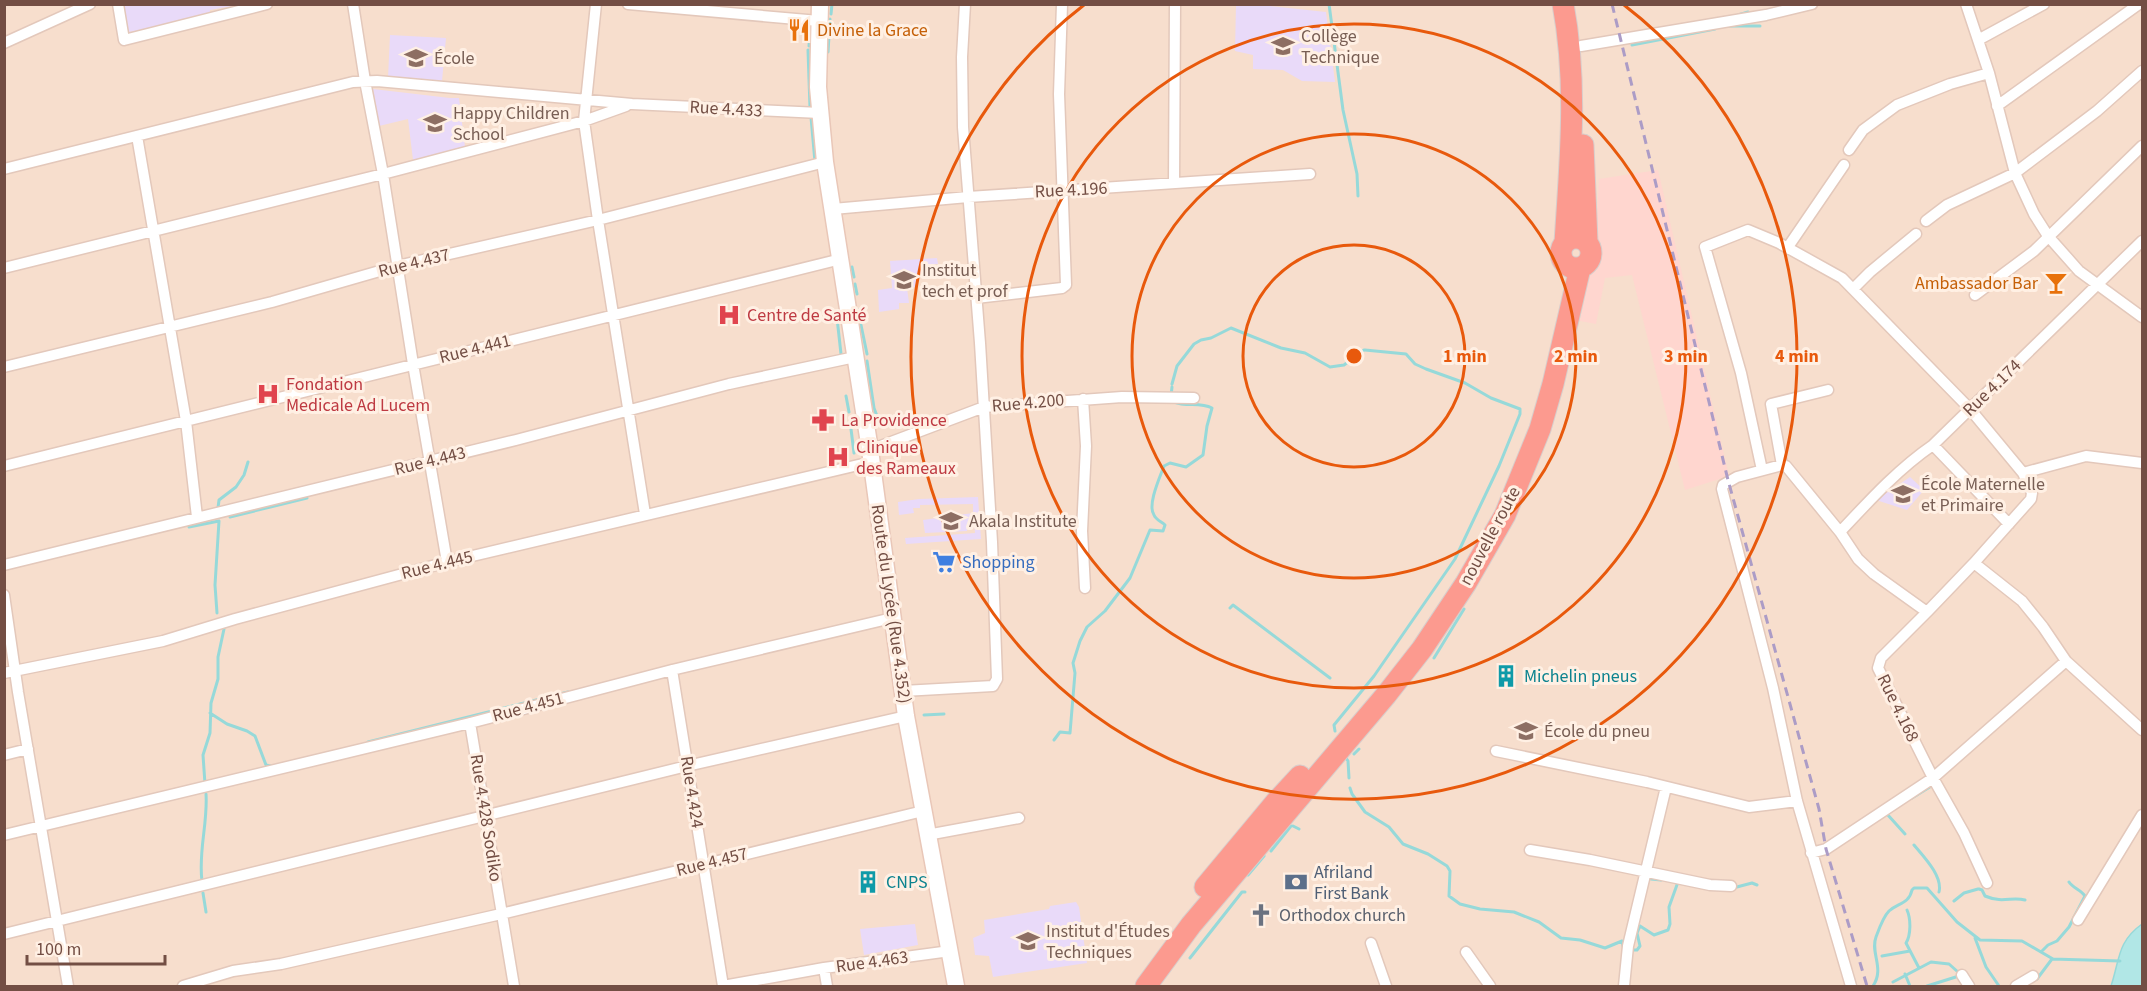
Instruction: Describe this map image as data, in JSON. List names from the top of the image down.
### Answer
{
  "streets": {
    "highway": ["nouvelle route"],
    "main road": ["Route du Lycée (Rue 4.352)"],
    "street": [
      "Rue 4.433",
      "Rue 4.196",
      "Rue 4.437",
      "Rue 4.441",
      "Rue 4.174",
      "Rue 4.200",
      "Rue 4.443",
      "Rue 4.445",
      "Rue 4.451",
      "Rue 4.168",
      "Rue 4.424",
      "Rue 4.428 Sodiko",
      "Rue 4.457",
      "Rue 4.463"
    ]
  },
  "crossings": [
    ["Rue 4.433", "Route du Lycée (Rue 4.352)"],
    ["Rue 4.196", "Route du Lycée (Rue 4.352)"],
    ["Rue 4.437", "Route du Lycée (Rue 4.352)"],
    ["Rue 4.441", "Route du Lycée (Rue 4.352)"],
    ["Rue 4.200", "Rue 4.445"],
    ["Rue 4.200", "Route du Lycée (Rue 4.352)"],
    ["Rue 4.443", "Route du Lycée (Rue 4.352)"],
    ["Rue 4.445", "Route du Lycée (Rue 4.352)"],
    ["Route du Lycée (Rue 4.352)", "Rue 4.451"],
    ["Route du Lycée (Rue 4.352)", "Rue 4.457"],
    ["Route du Lycée (Rue 4.352)", "Rue 4.463"],
    ["Rue 4.451", "Rue 4.424"],
    ["Rue 4.451", "Rue 4.428 Sodiko"],
    ["Rue 4.424", "Rue 4.457"],
    ["Rue 4.424", "Rue 4.463"],
    ["Rue 4.428 Sodiko", "Rue 4.457"]
  ],
  "places": {
    "restaurant": ["Divine la Grace"],
    "school or university": [
      "Collège Technique",
      "École",
      "Happy Children School",
      "Institut tech et prof",
      "École Maternelle et Primaire",
      "Akala Institute",
      "École du pneu",
      "Institut d'Études Techniques"
    ],
    "bar": ["Ambassador Bar"],
    "hospital": ["Centre de Santé", "Fondation Medicale Ad Lucem", "Clinique des Rameaux"],
    "pharmacy": ["La Providence"],
    "supermarket": ["Shopping"],
    "building": ["Michelin pneus", "CNPS"],
    "bank": ["Afriland First Bank"],
    "church": ["Orthodox church"]
  },
  "scale_bar": "100 m",
  "rings": [
    "1 min",
    "2 min",
    "3 min",
    "4 min"
  ]
}
